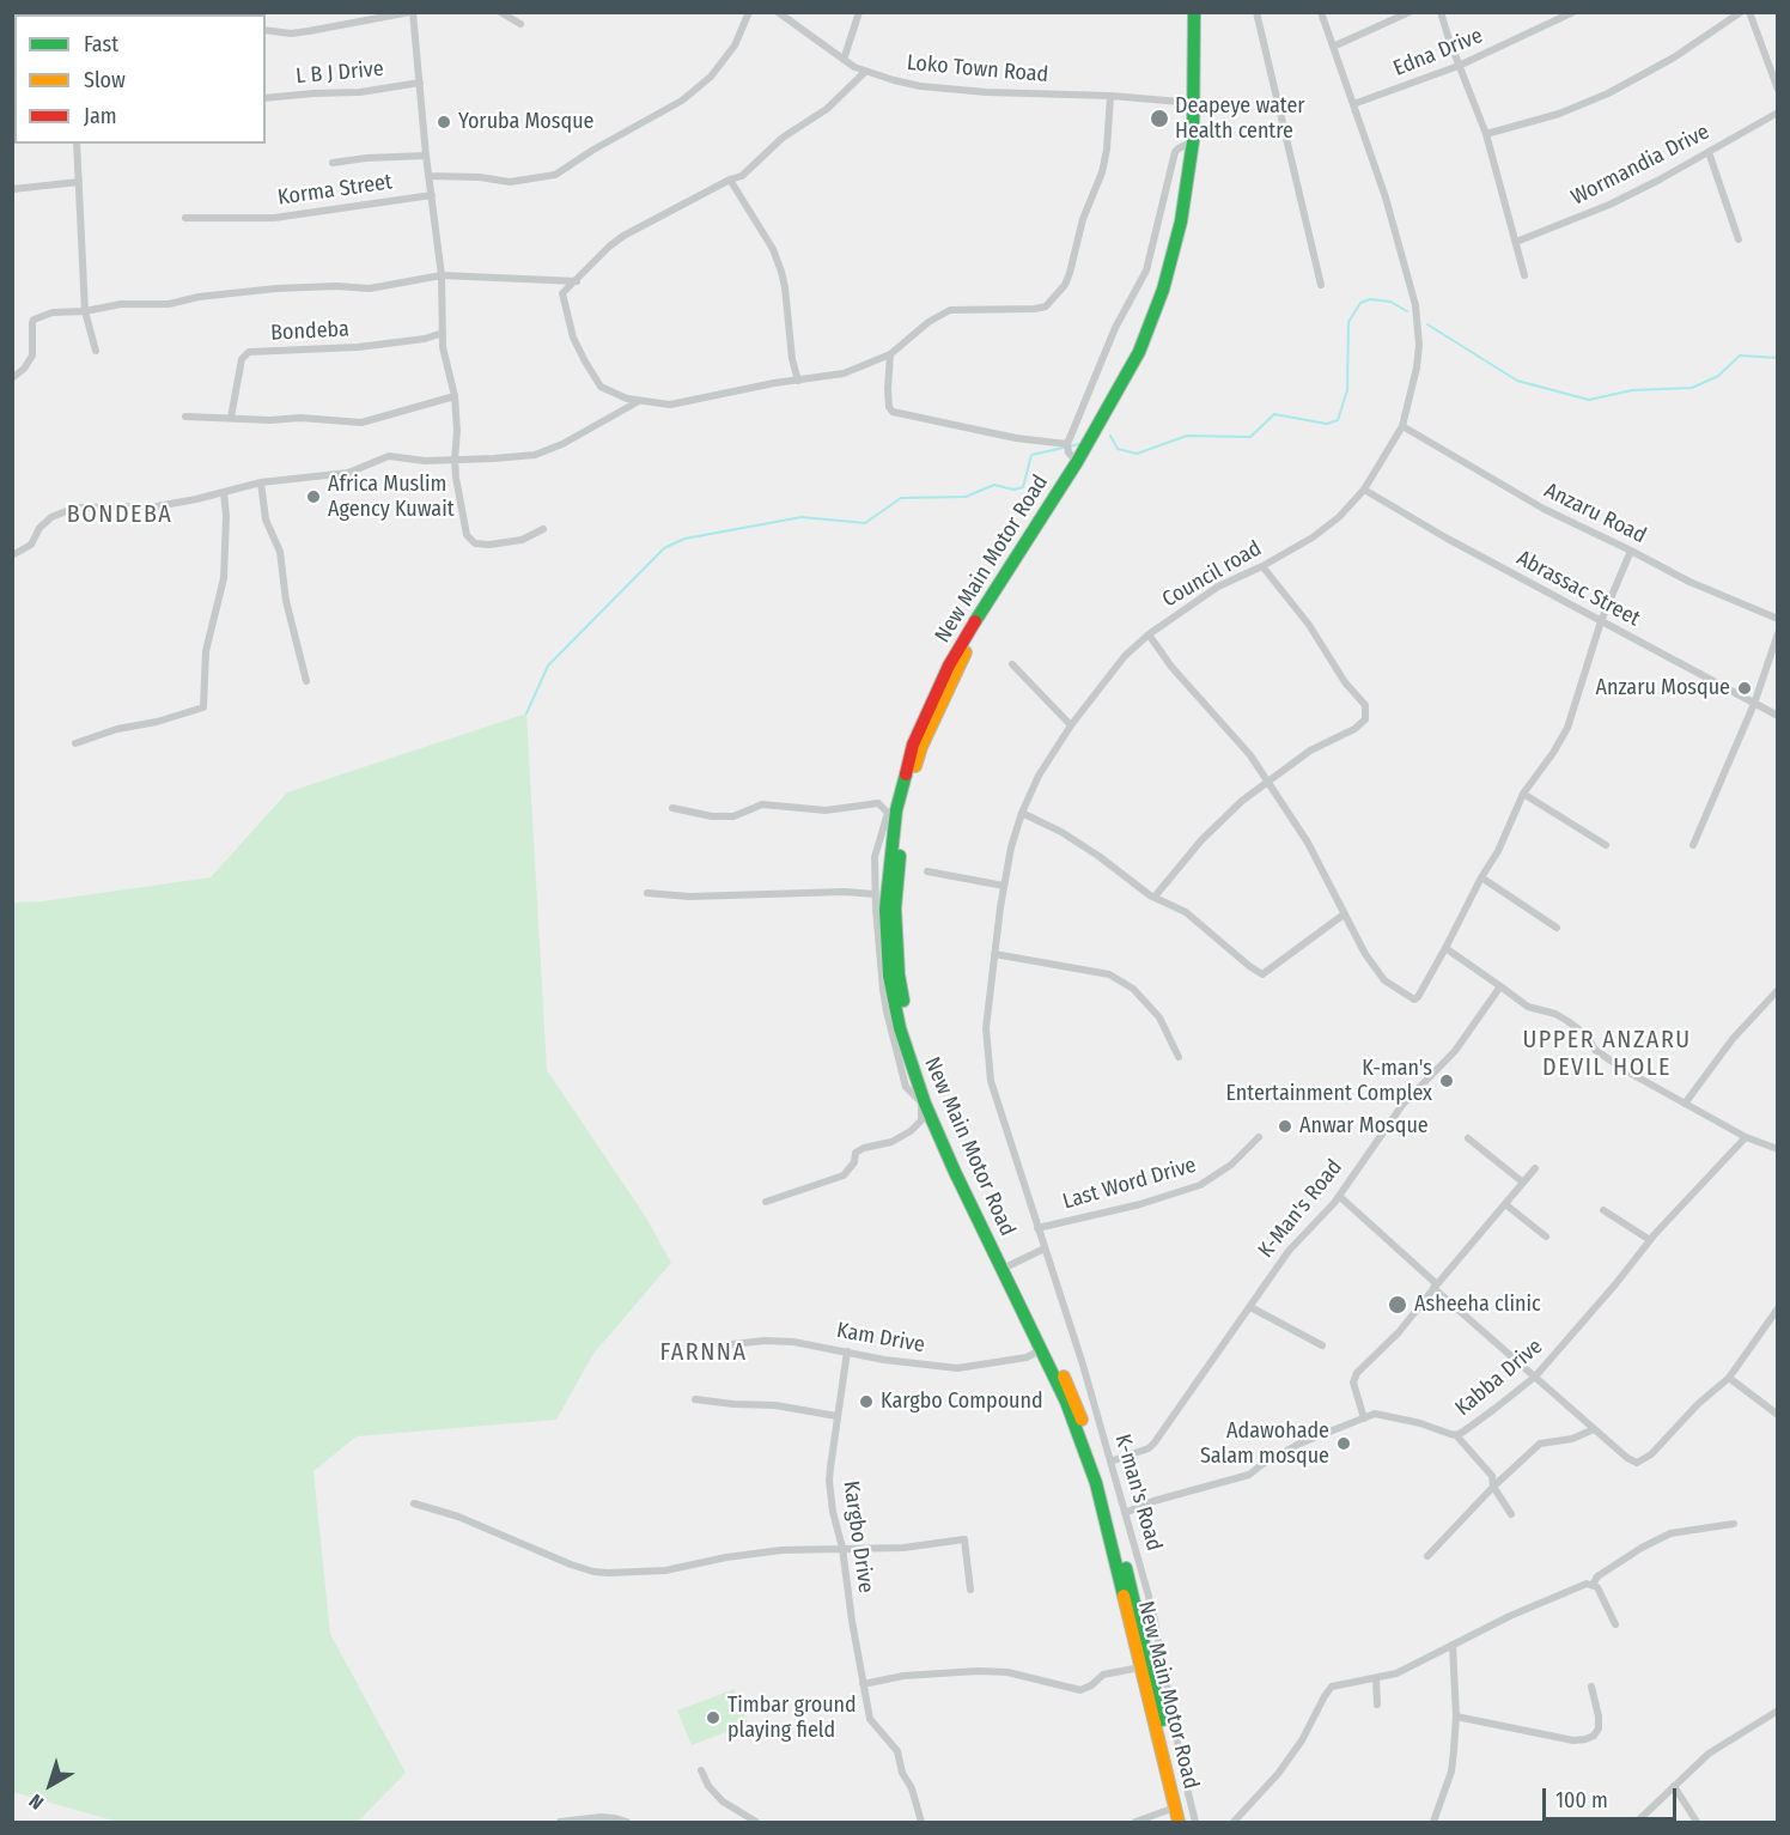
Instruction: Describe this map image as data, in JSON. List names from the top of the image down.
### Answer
{
  "streets": {
    "highway": ["New Main Motor Road"],
    "street": [
      "Edna Drive",
      "Loko Town Road",
      "L B J Drive",
      "Wormandia Drive",
      "Korma Street",
      "Bondeba",
      "Anzaru Road",
      "Council road",
      "Abrassac Street",
      "Last Word Drive",
      "K-Man's Road",
      "Kam Drive",
      "Kabba Drive",
      "K-man's Road",
      "Kargbo Drive"
    ]
  },
  "crossings": [
    ["Edna Drive", "Council road"],
    ["Loko Town Road", "New Main Motor Road"],
    ["Anzaru Road", "Council road"],
    ["New Main Motor Road", "Kam Drive"],
    ["New Main Motor Road", "K-man's Road"],
    ["Council road", "Abrassac Street"],
    ["Council road", "K-man's Road"],
    ["Last Word Drive", "K-man's Road"],
    ["K-Man's Road", "K-man's Road"],
    ["Kam Drive", "Kargbo Drive"],
    ["Kabba Drive", "K-man's Road"]
  ],
  "districts": ["BONDEBA", "UPPER ANZARU DEVIL HOLE", "FARNNA"],
  "places": [
    "Deapeye water Health centre",
    "Yoruba Mosque",
    "Africa Muslim Agency Kuwait",
    "Anzaru Mosque",
    "K-man's Entertainment Complex",
    "Anwar Mosque",
    "Asheeha clinic",
    "Kargbo Compound",
    "Adawohade Salam mosque",
    "Timbar ground playing field"
  ],
  "legend": ["Fast", "Slow", "Jam"],
  "scale_bar": "100 m",
  "north": "bottom left"
}
